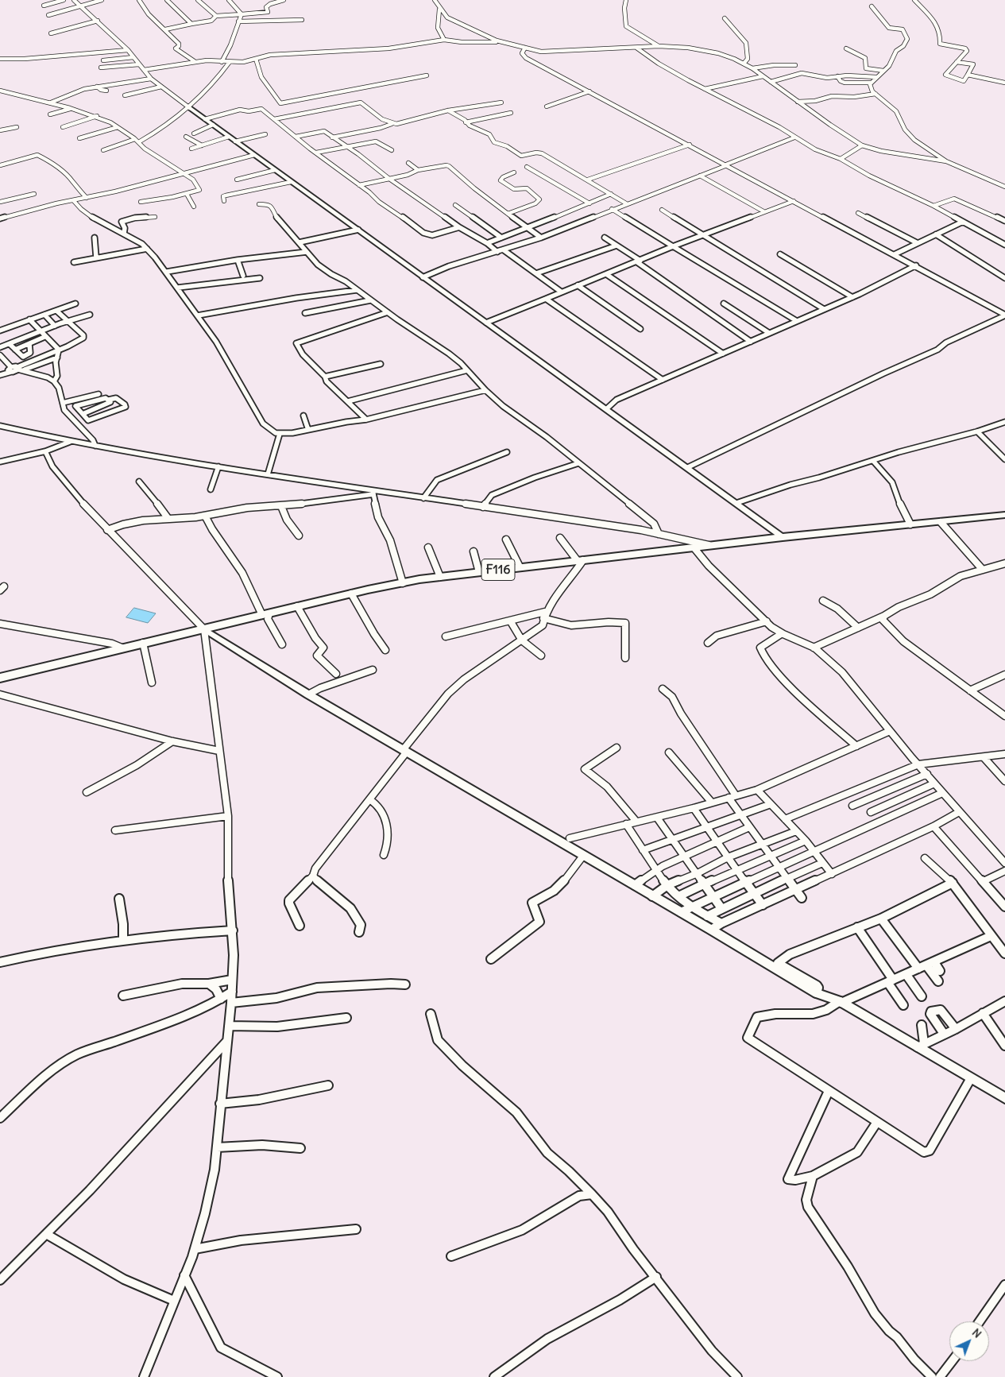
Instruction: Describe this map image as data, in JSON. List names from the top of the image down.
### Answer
{
  "streets": {
    "main road": ["F116"]
  },
  "north": "top right"
}
